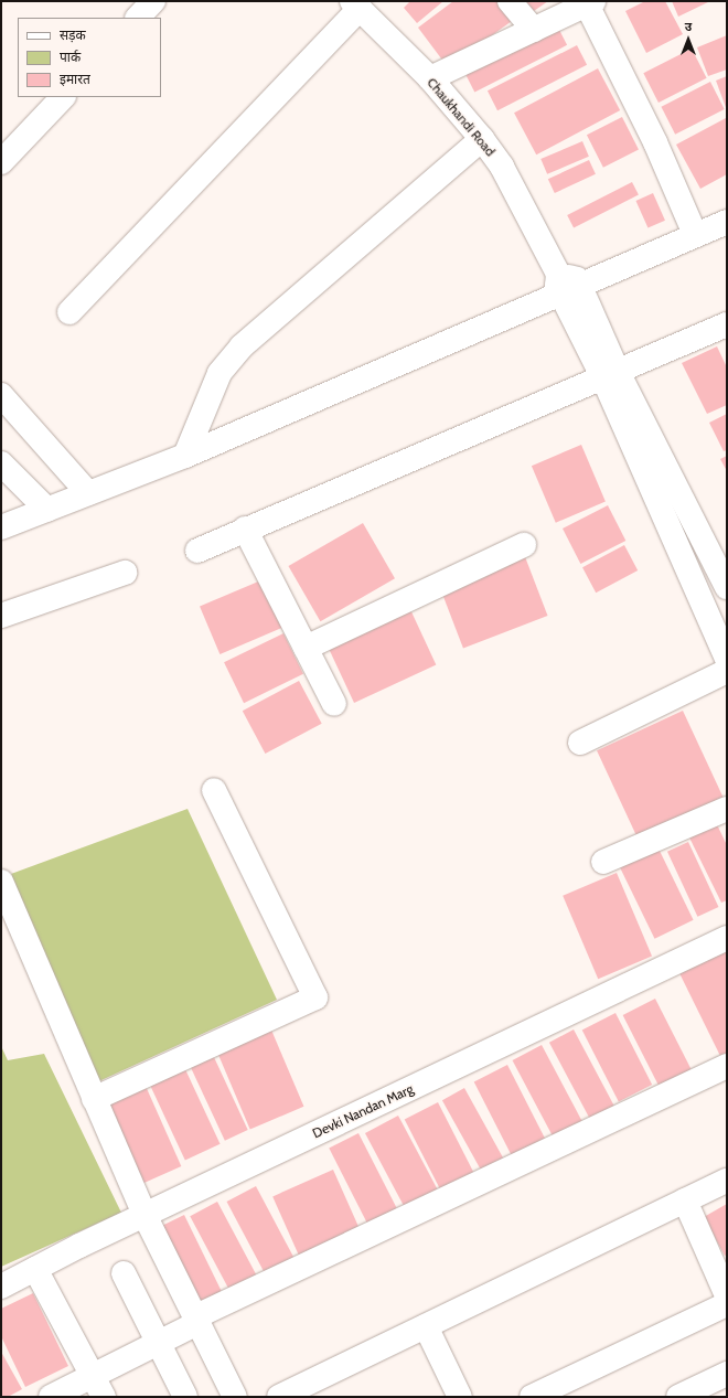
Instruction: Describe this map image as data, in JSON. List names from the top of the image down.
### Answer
{
  "streets": {
    "street": ["Chaukhandi Road", "Devki Nandan Marg"]
  },
  "legend": ["सड़क", "पार्क", "इमारत"],
  "north": "top"
}
